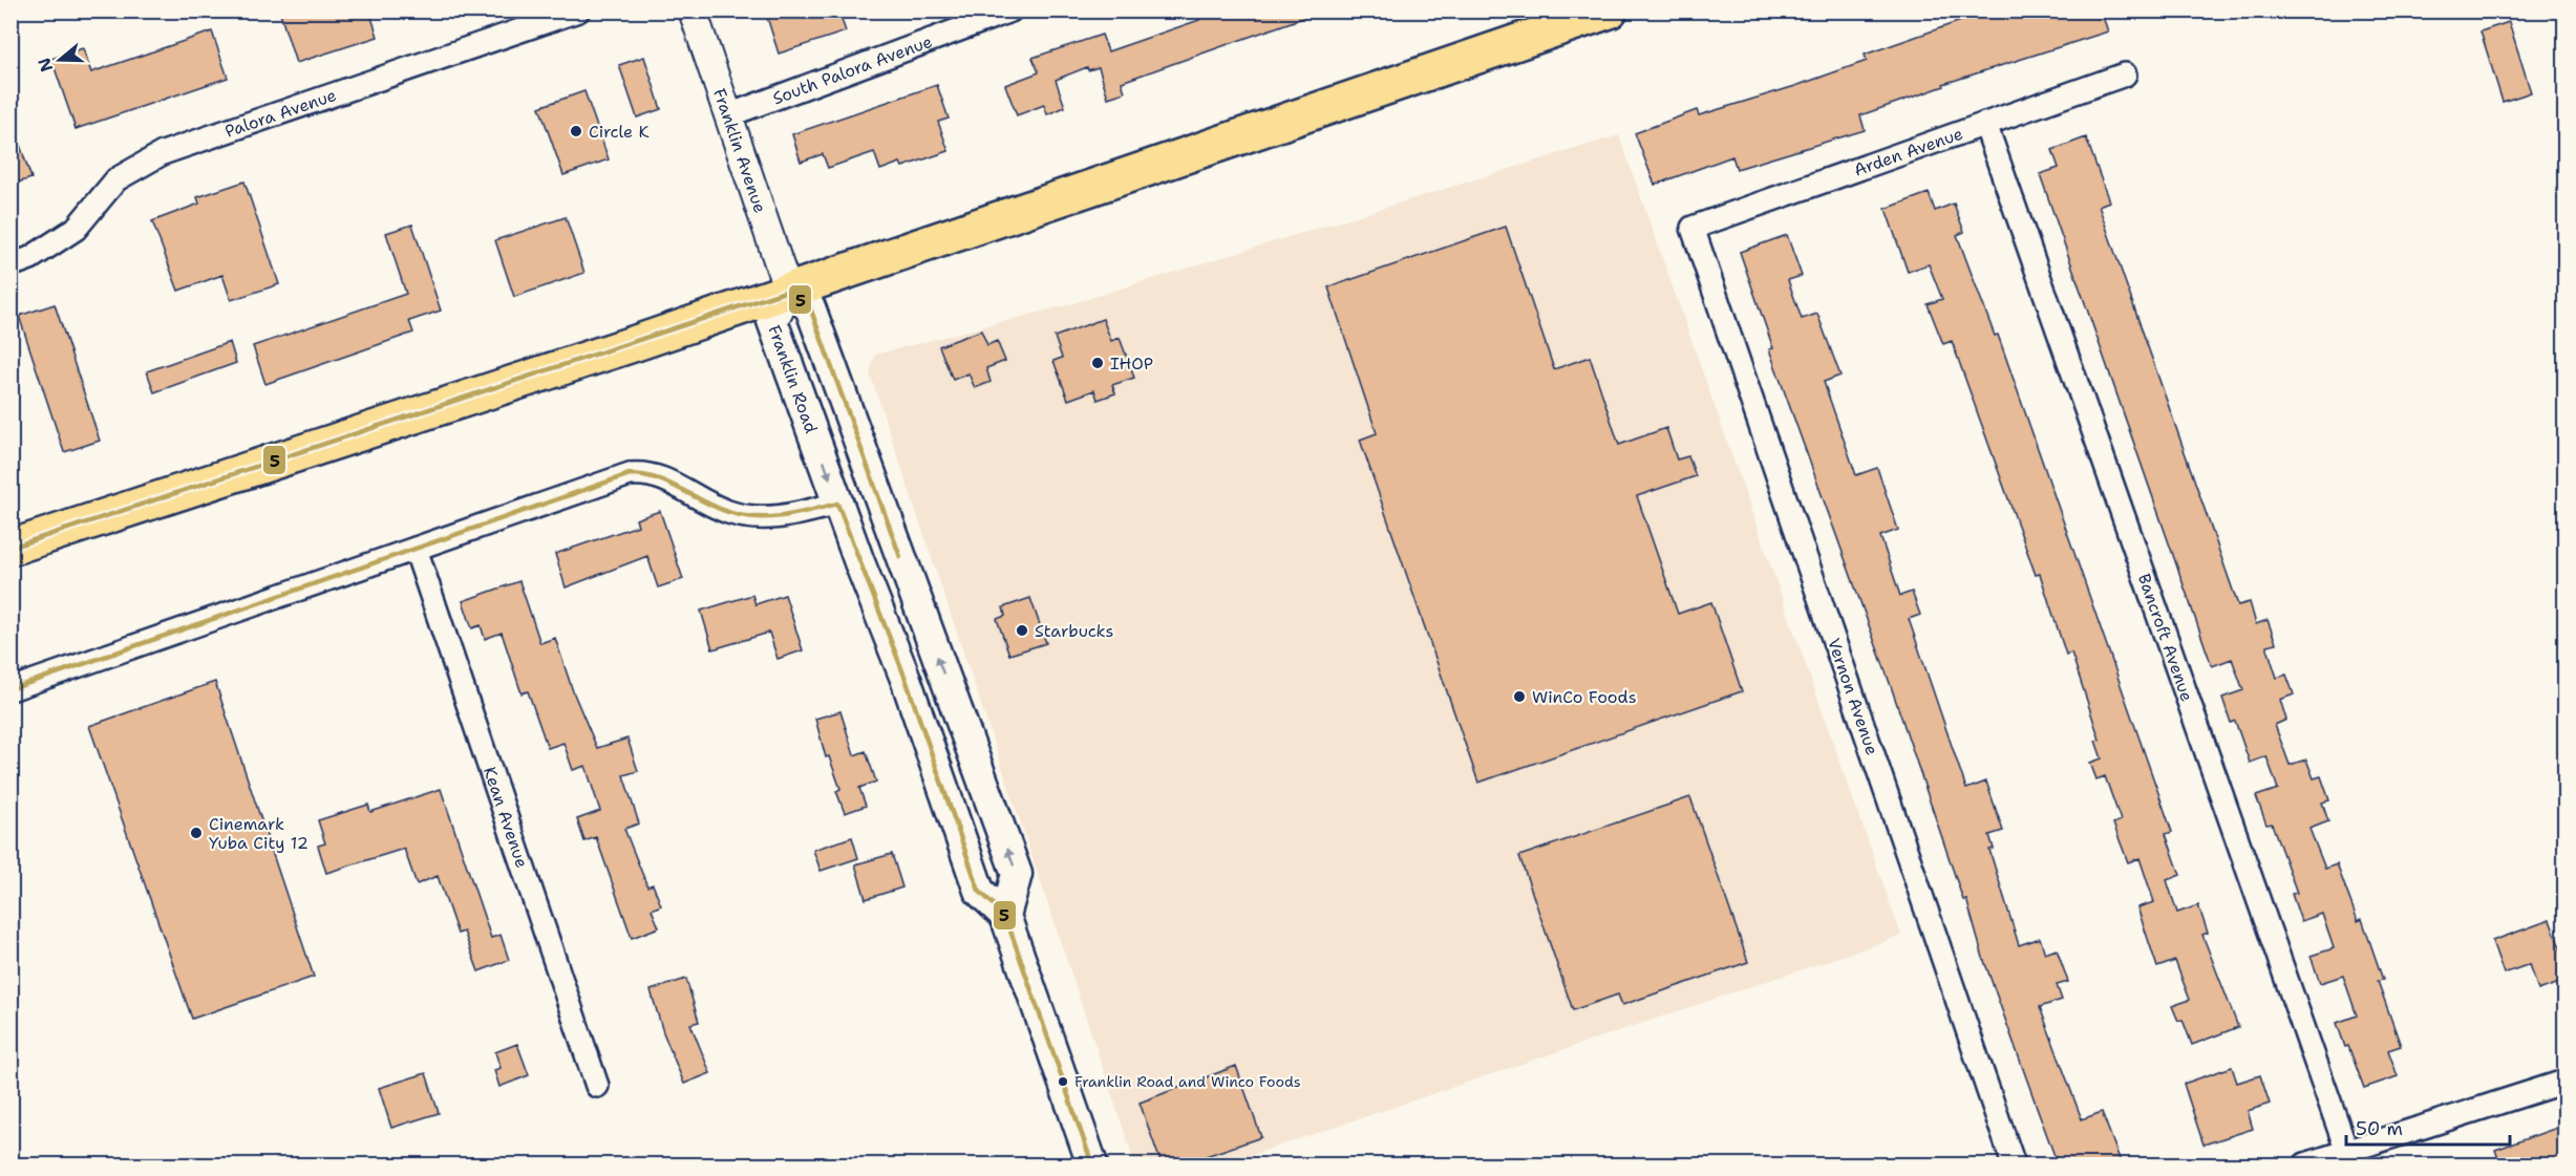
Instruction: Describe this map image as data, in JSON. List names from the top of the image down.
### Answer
{
  "streets": {
    "main road": ["Franklin Road"],
    "street": [
      "South Palora Avenue",
      "Palora Avenue",
      "Franklin Avenue",
      "Arden Avenue",
      "Bancroft Avenue",
      "Vernon Avenue",
      "Kean Avenue"
    ]
  },
  "crossings": [
    ["South Palora Avenue", "Franklin Avenue"],
    ["Franklin Avenue", "Franklin Road"],
    ["Arden Avenue", "Bancroft Avenue"],
    ["Arden Avenue", "Vernon Avenue"]
  ],
  "places": [
    "Circle K",
    "IHOP",
    "Starbucks",
    "WinCo Foods",
    "Cinemark Yuba City 12",
    "Franklin Road and Winco Foods"
  ],
  "lines": ["transit line 5"],
  "scale_bar": "50 m",
  "north": "left"
}
